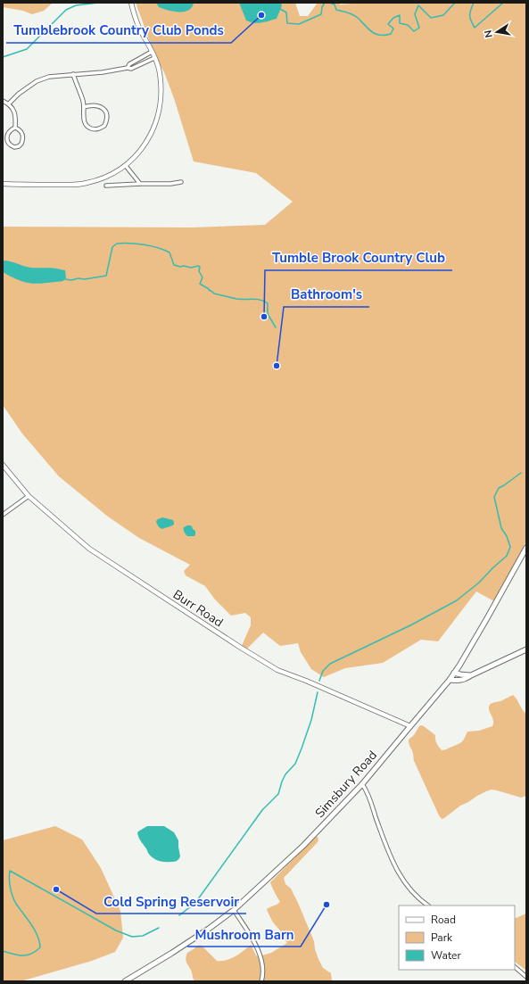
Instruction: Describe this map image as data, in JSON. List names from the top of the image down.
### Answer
{
  "streets": {
    "main road": ["Simsbury Road"],
    "street": ["Burr Road"]
  },
  "crossings": [
    ["Burr Road", "Simsbury Road"]
  ],
  "places": [
    "Tumblebrook Country Club Ponds",
    "Tumble Brook Country Club",
    "Bathroom's",
    "Cold Spring Reservoir",
    "Mushroom Barn"
  ],
  "legend": ["Road", "Park", "Water"],
  "north": "left"
}
